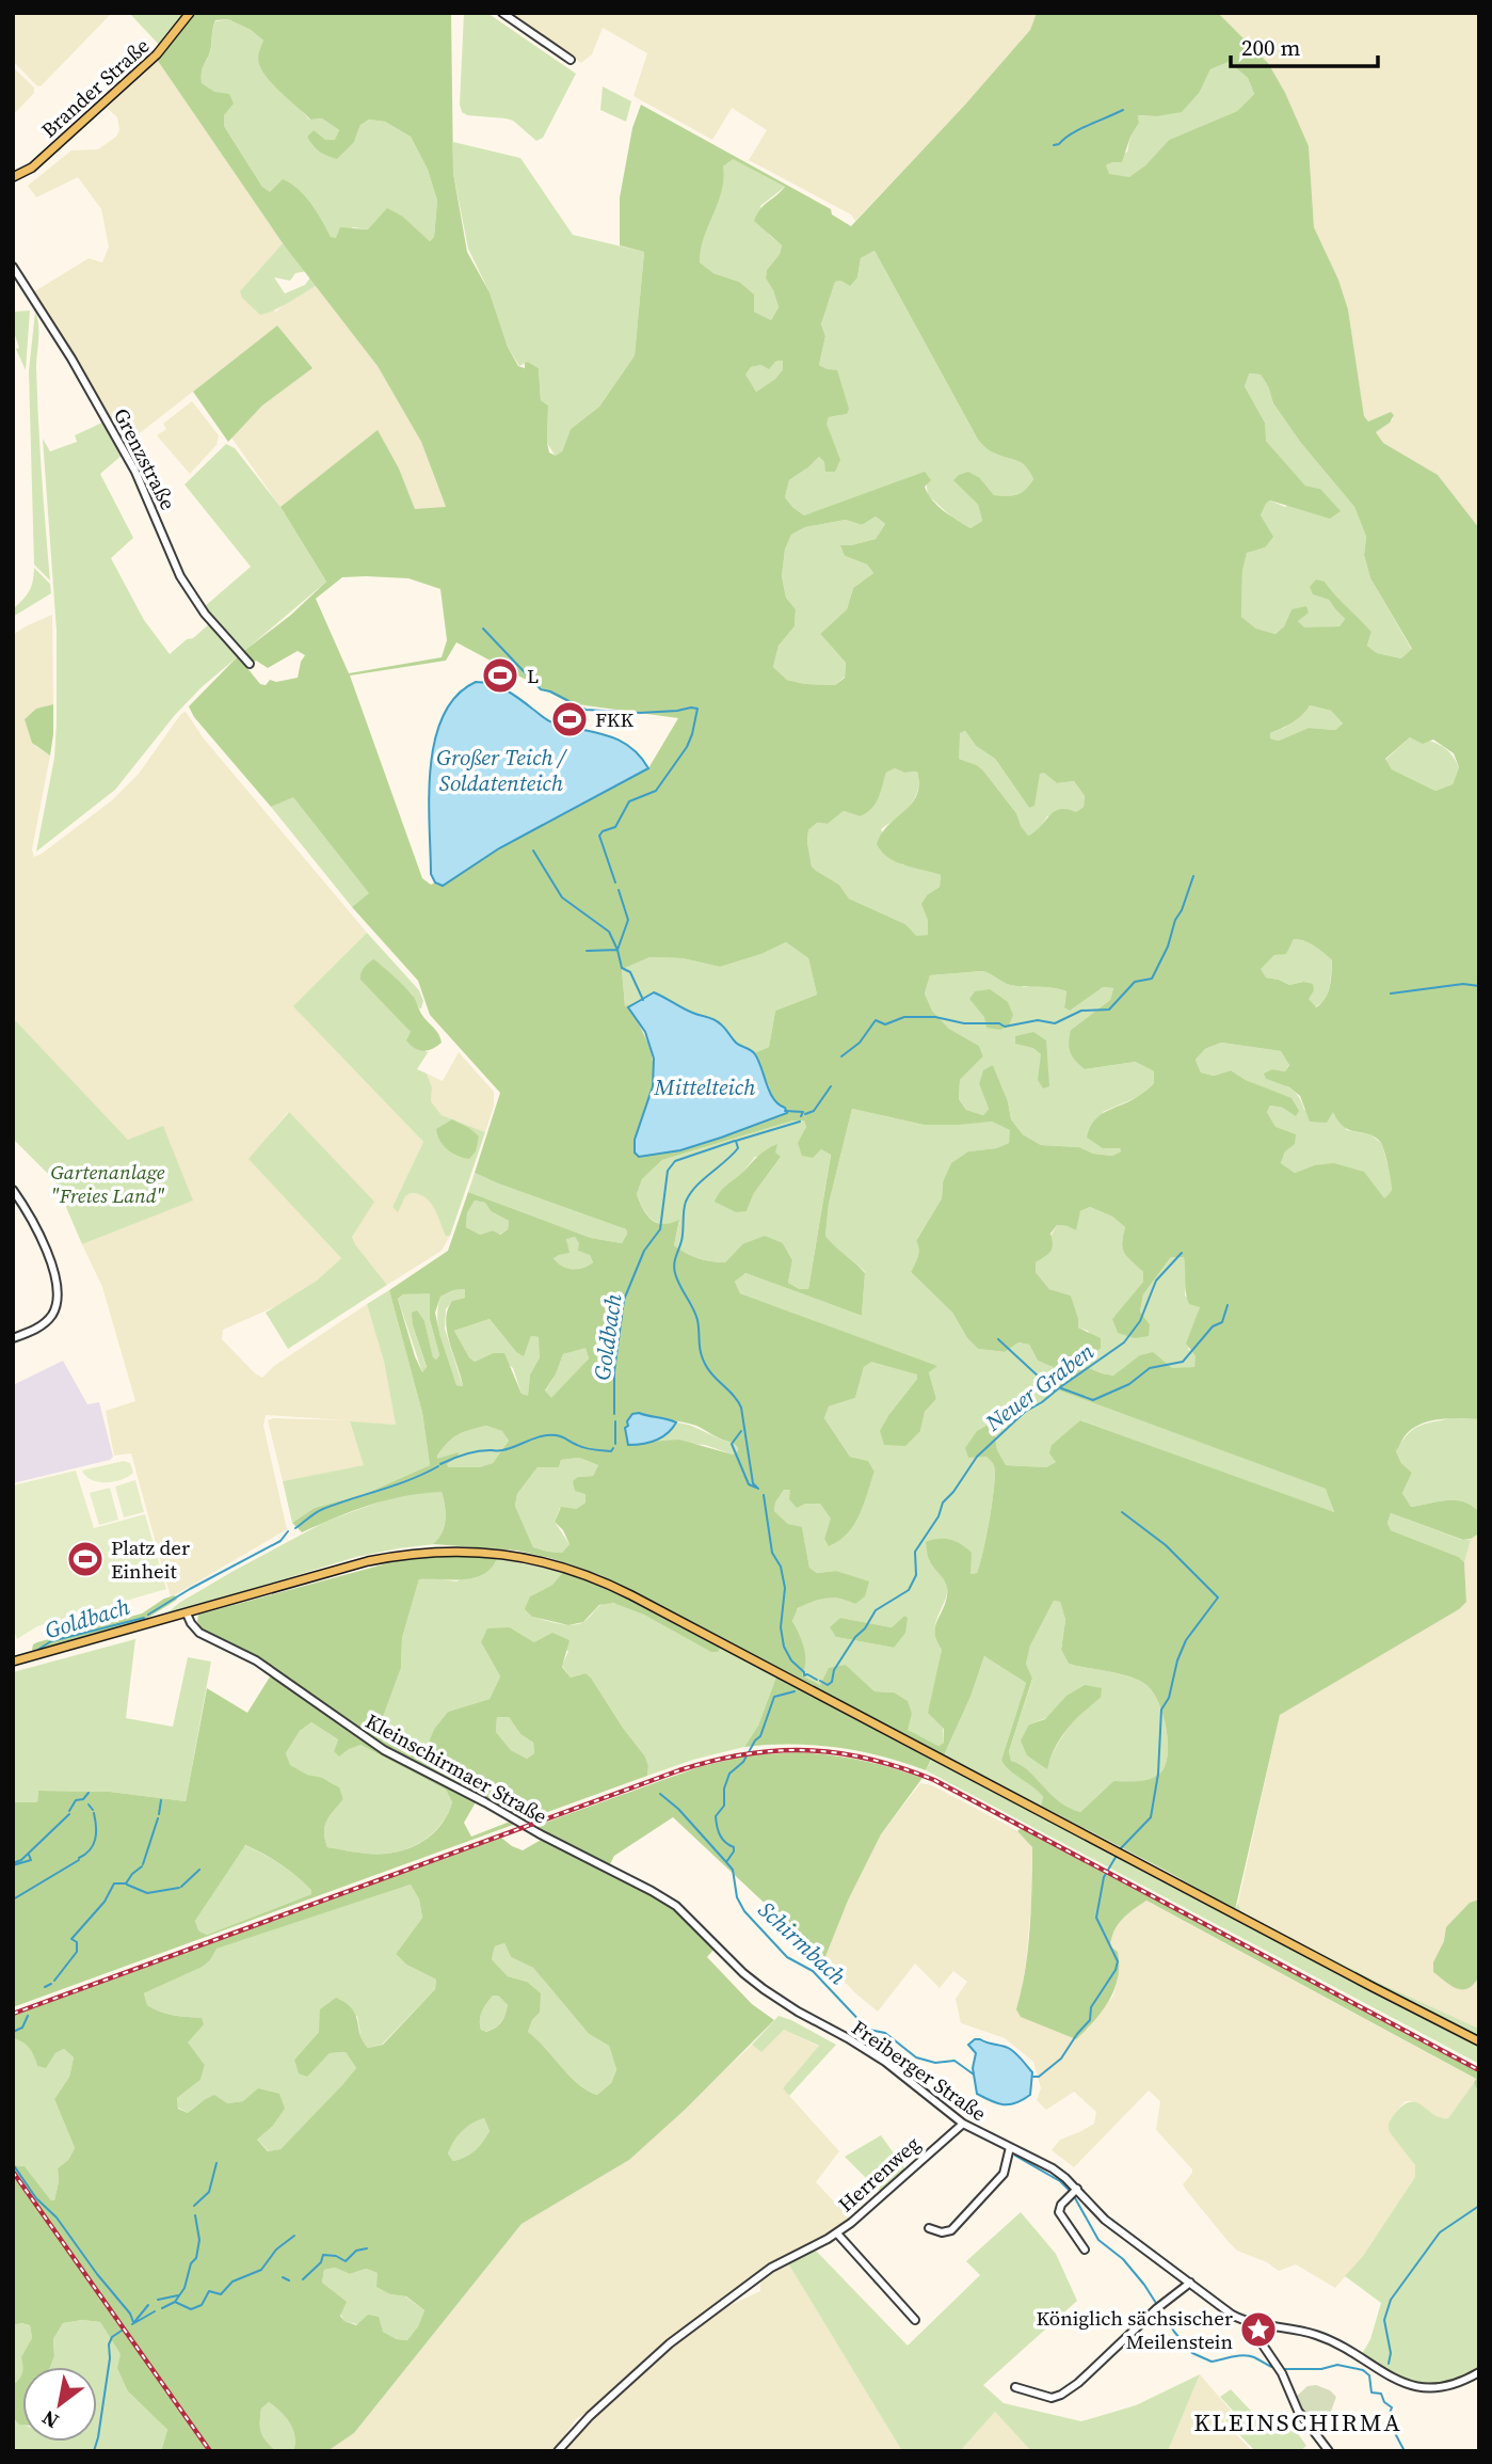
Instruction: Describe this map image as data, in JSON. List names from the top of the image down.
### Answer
{
  "streets": {
    "main road": ["Brander Straße"],
    "street": [
      "Grenzstraße",
      "Kleinschirmaer Straße",
      "Freiberger Straße",
      "Herrenweg"
    ]
  },
  "crossings": [
    ["Kleinschirmaer Straße", "Freiberger Straße"],
    ["Freiberger Straße", "Herrenweg"]
  ],
  "districts": ["KLEINSCHIRMA"],
  "water": [
    "Großer Teich / Soldatenteich",
    "Mittelteich",
    "Goldbach",
    "Neuer Graben",
    "Schirmbach"
  ],
  "parks": ["Gartenanlage \"Freies Land\""],
  "places": {
    "sports": ["L", "FKK", "Platz der Einheit"],
    "place": ["Königlich sächsischer Meilenstein"]
  },
  "scale_bar": "200 m",
  "north": "bottom left"
}
